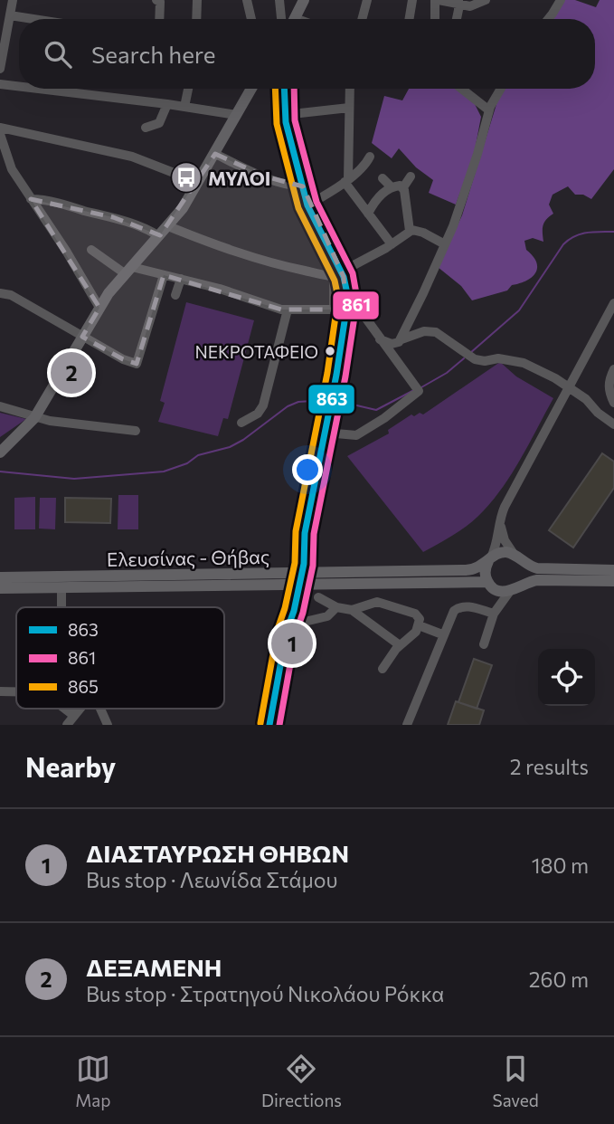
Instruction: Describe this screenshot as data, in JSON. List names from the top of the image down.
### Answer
{
  "streets": {
    "main road": ["Ελευσίνας - Θήβας"]
  },
  "places": {
    "bus stop": ["ΜΥΛΟΙ"],
    "other": ["ΝΕΚΡΟΤΑΦΕΙΟ"]
  },
  "lines": ["transit line 863", "transit line 861", "transit line 865"],
  "legend": ["863", "861", "865"],
  "page": {
    "search": "Search here",
    "pins": ["2", "1"],
    "heading": ["Nearby", "2 results"],
    "list": [
      {
        "mark": "1",
        "name": "ΔΙΑΣΤΑΥΡΩΣΗ ΘΗΒΩΝ",
        "note": "Bus stop · Λεωνίδα Στάμου",
        "value": "180 m"
      },
      {
        "mark": "2",
        "name": "ΔΕΞΑΜΕΝΗ",
        "note": "Bus stop · Στρατηγού Νικολάου Ρόκκα",
        "value": "260 m"
      }
    ],
    "nav": ["Map", "Directions", "Saved"]
  }
}
